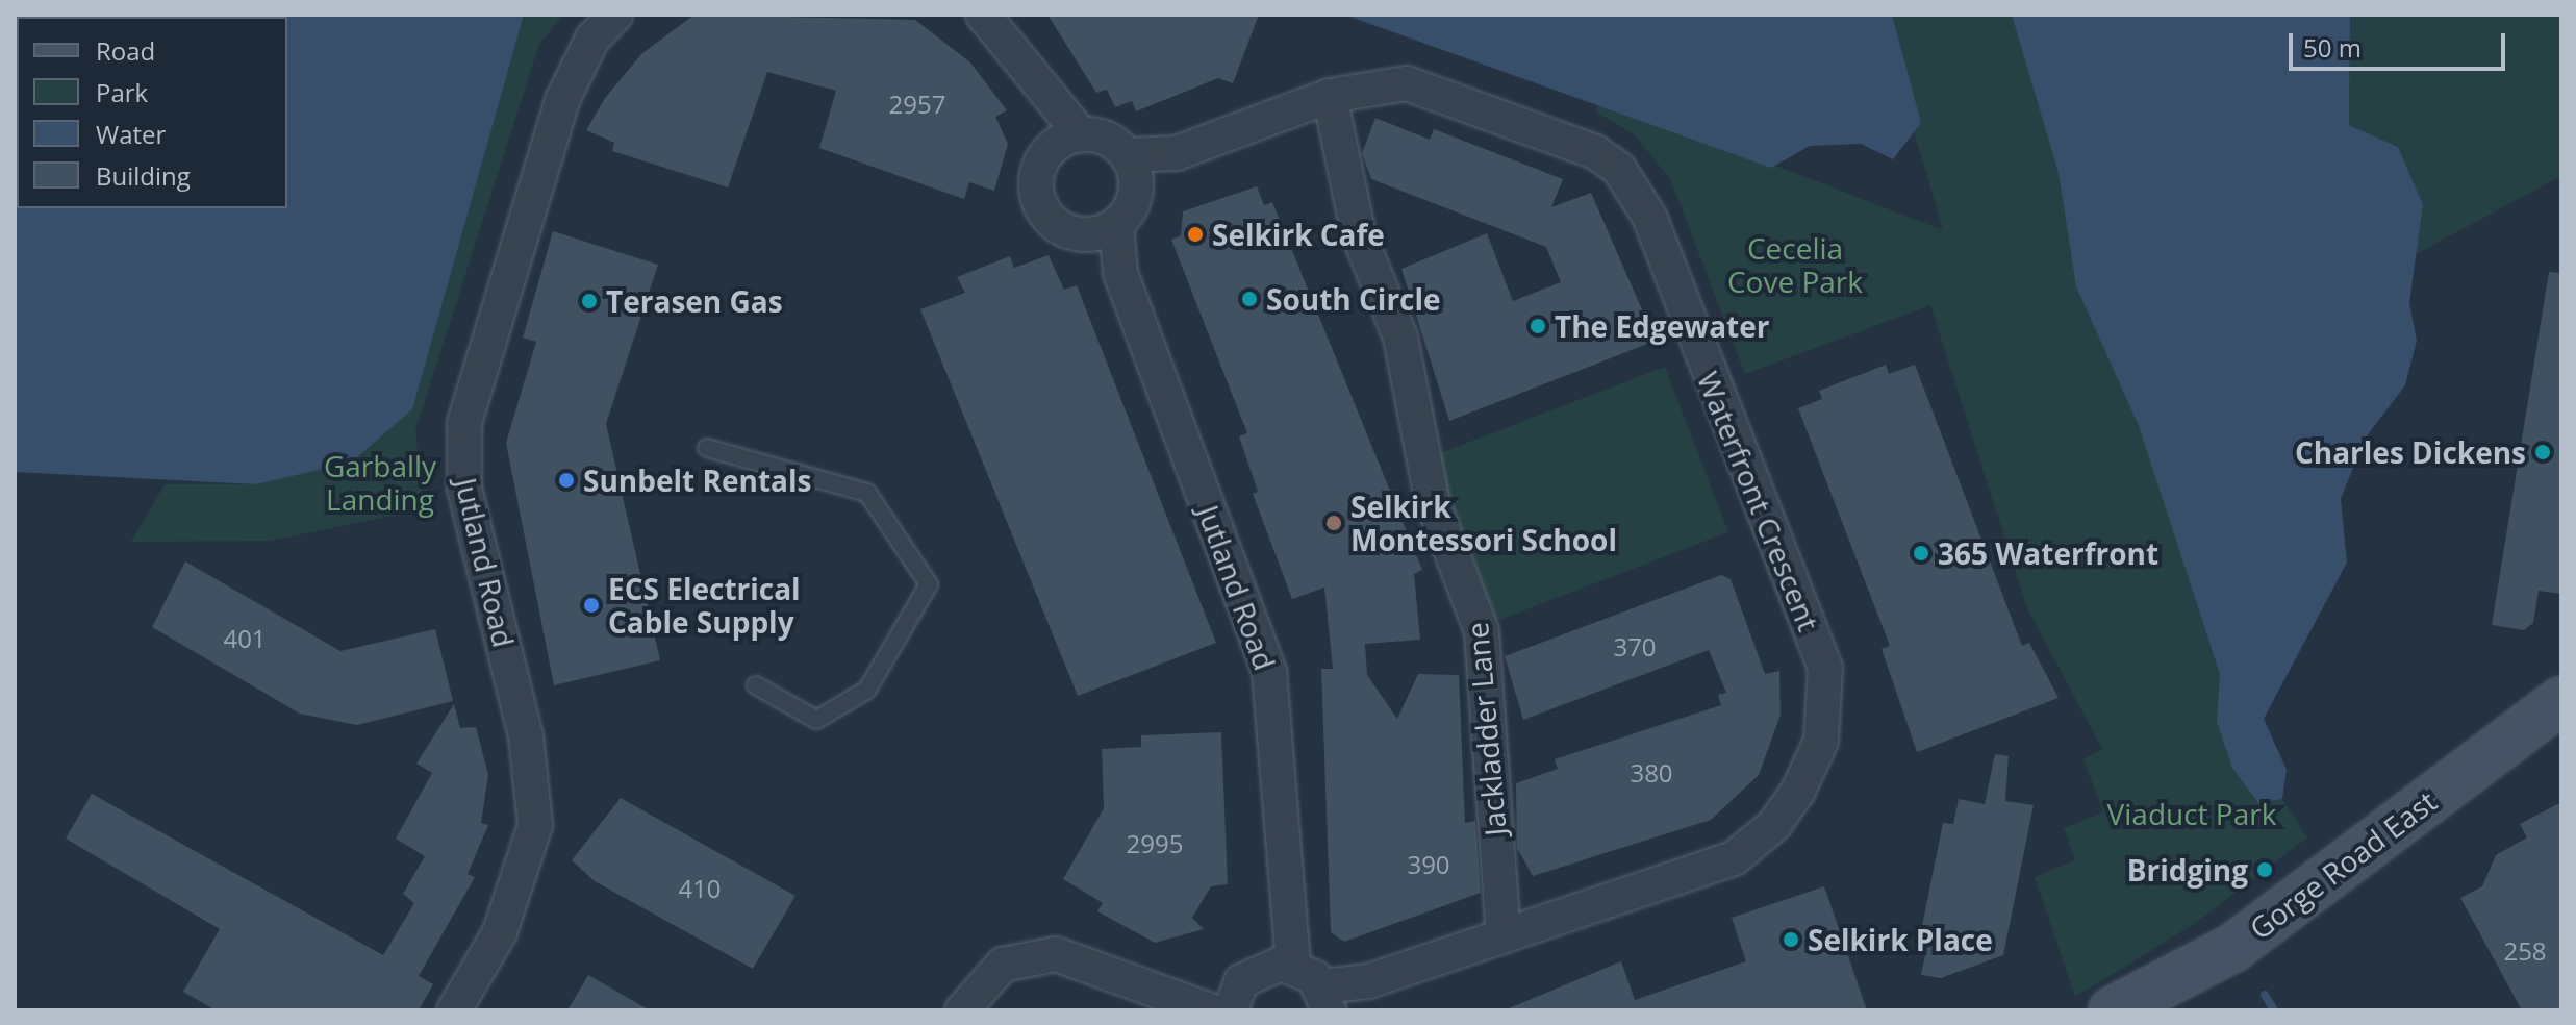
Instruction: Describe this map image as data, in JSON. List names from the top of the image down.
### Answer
{
  "streets": {
    "main road": ["Gorge Road East"],
    "street": ["Waterfront Crescent", "Jutland Road", "Jackladder Lane"]
  },
  "crossings": [
    ["Waterfront Crescent", "Jutland Road"],
    ["Waterfront Crescent", "Jackladder Lane"]
  ],
  "parks": ["Cecelia Cove Park", "Garbally Landing", "Viaduct Park"],
  "places": [
    "Selkirk Cafe",
    "South Circle",
    "Terasen Gas",
    "The Edgewater",
    "Charles Dickens",
    "Sunbelt Rentals",
    "Selkirk Montessori School",
    "365 Waterfront",
    "ECS Electrical Cable Supply",
    "Bridging",
    "Selkirk Place"
  ],
  "house_numbers": [
    "2957",
    "401",
    "370",
    "380",
    "2995",
    "390",
    "410",
    "258"
  ],
  "legend": [
    "Road",
    "Park",
    "Water",
    "Building"
  ],
  "scale_bar": "50 m"
}
